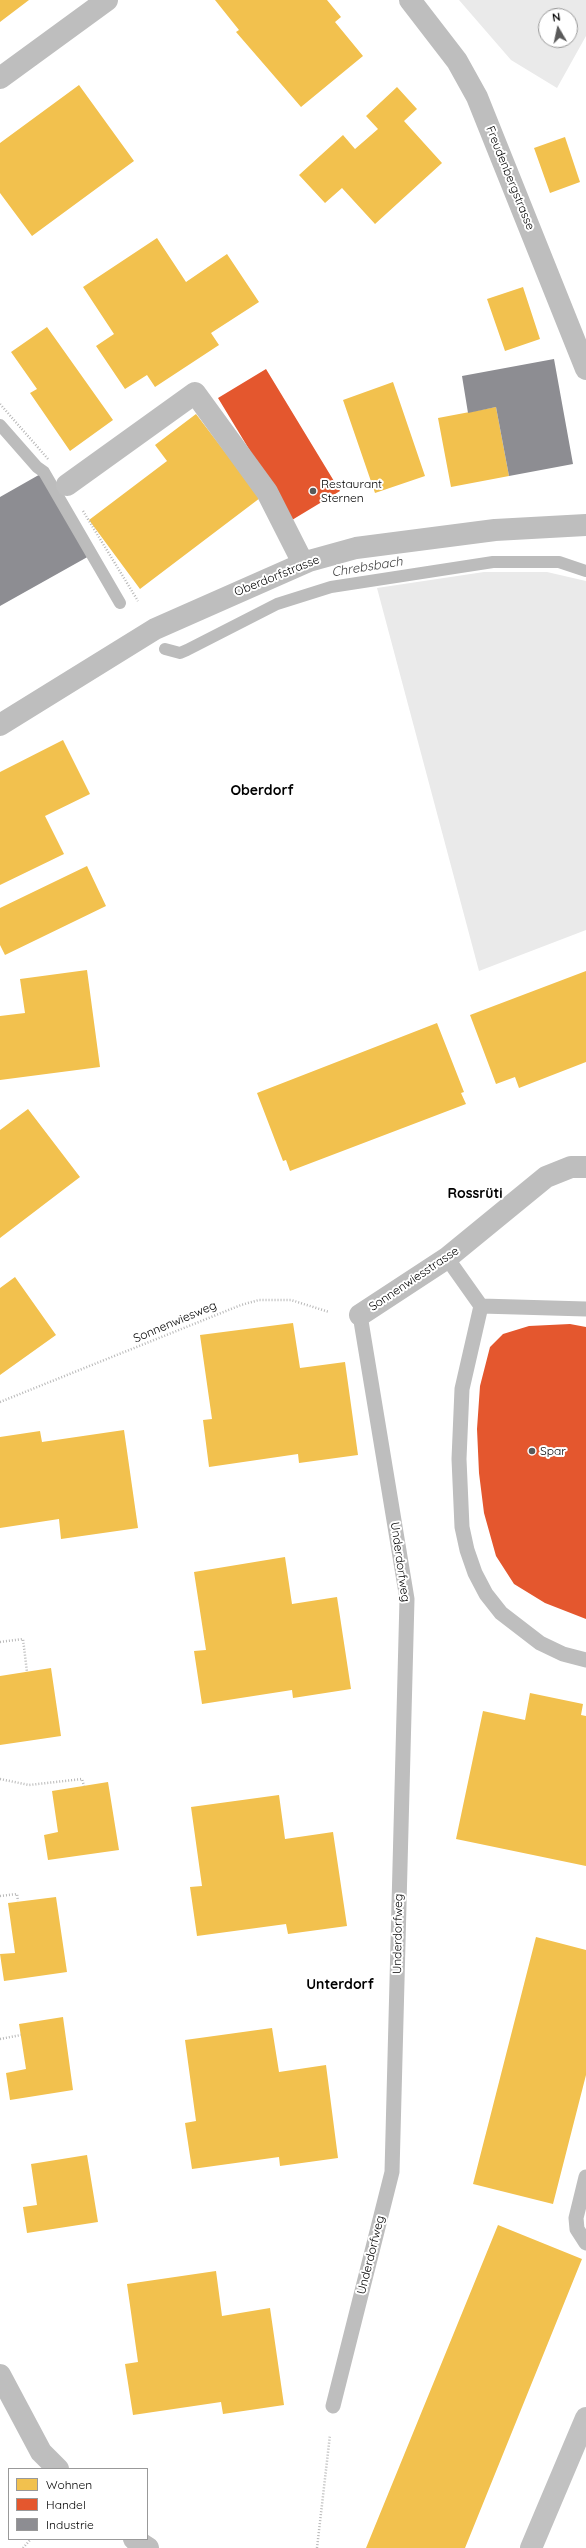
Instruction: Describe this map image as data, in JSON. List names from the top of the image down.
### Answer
{
  "streets": {
    "street": ["Freudenbergstrasse", "Oberdorfstrasse", "Sonnenwiesstrasse"],
    "lane": ["Underdorfweg"],
    "path": ["Sonnenwiesweg"]
  },
  "crossings": [
    ["Sonnenwiesstrasse", "Sonnenwiesweg"],
    ["Sonnenwiesstrasse", "Underdorfweg"],
    ["Sonnenwiesweg", "Underdorfweg"]
  ],
  "districts": ["Oberdorf", "Rossrüti", "Unterdorf"],
  "water": ["Chrebsbach"],
  "places": ["Restaurant Sternen", "Spar"],
  "legend": ["Wohnen", "Handel", "Industrie"],
  "north": "top"
}
